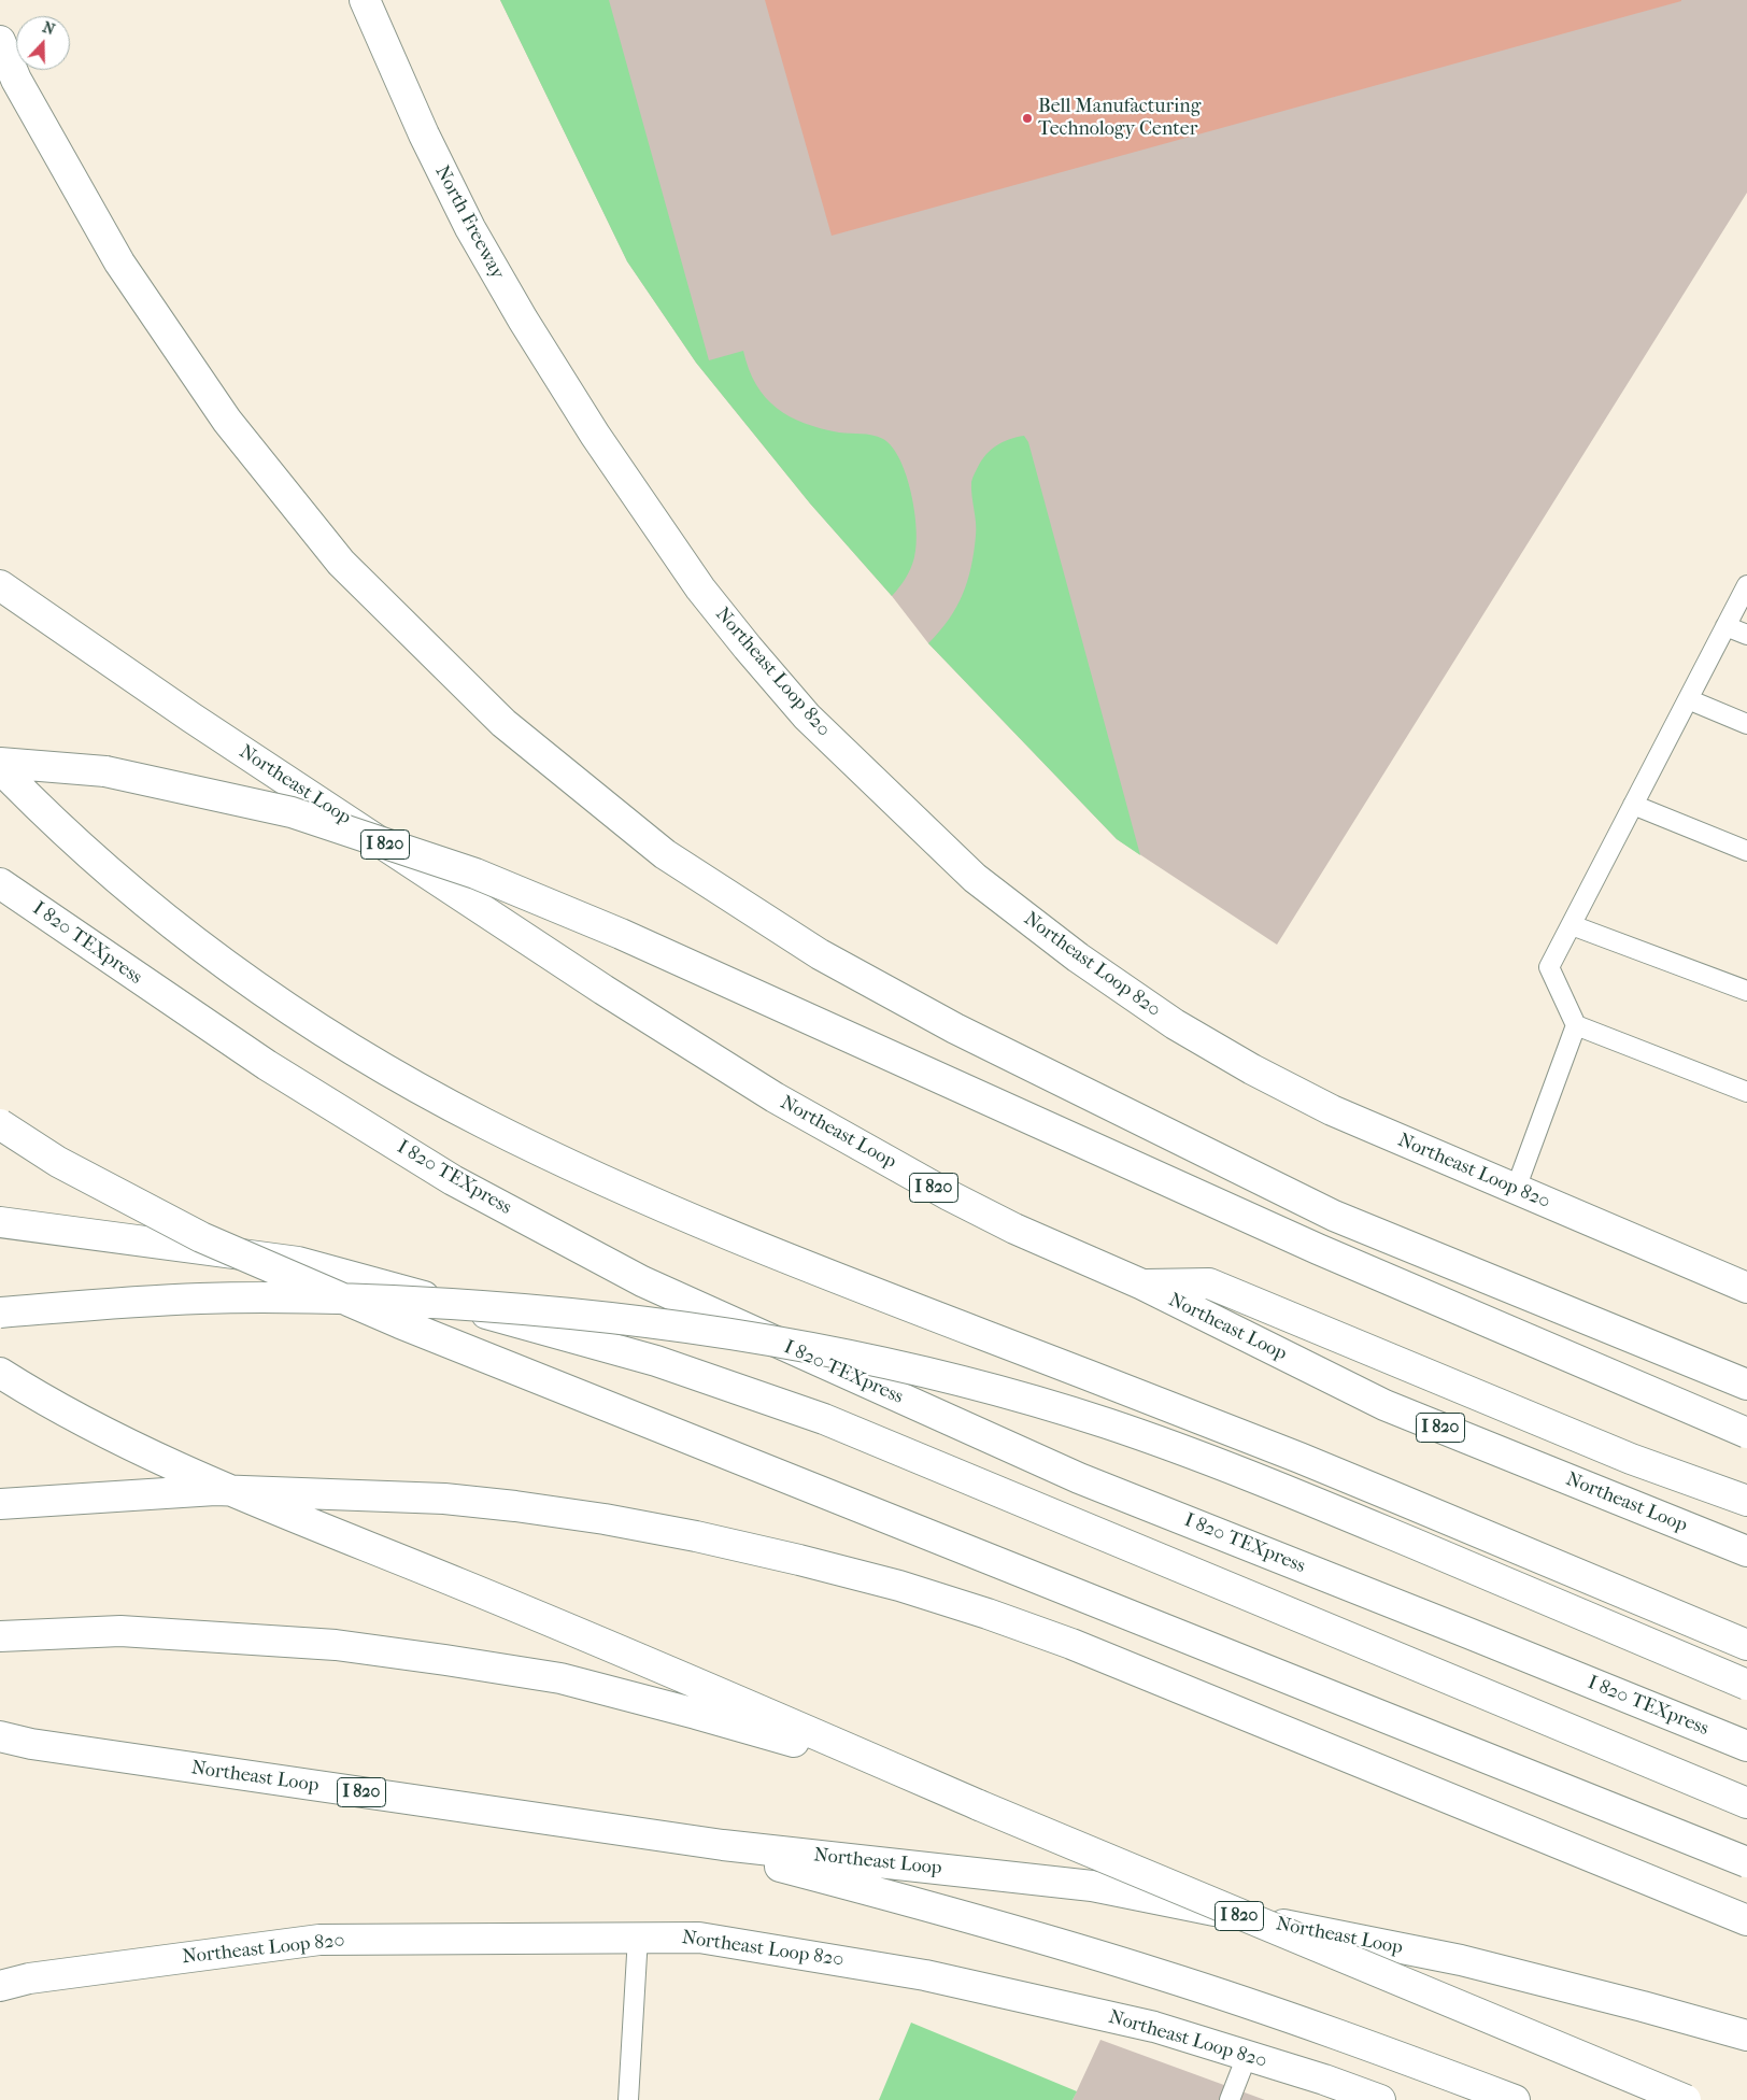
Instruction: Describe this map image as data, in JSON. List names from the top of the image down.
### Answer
{
  "streets": {
    "main road": [
      "North Freeway",
      "Northeast Loop 820",
      "Northeast Loop",
      "I 820",
      "I 820 TEXpress"
    ]
  },
  "crossings": [
    ["North Freeway", "Northeast Loop 820"]
  ],
  "places": ["Bell Manufacturing Technology Center"],
  "north": "top"
}
